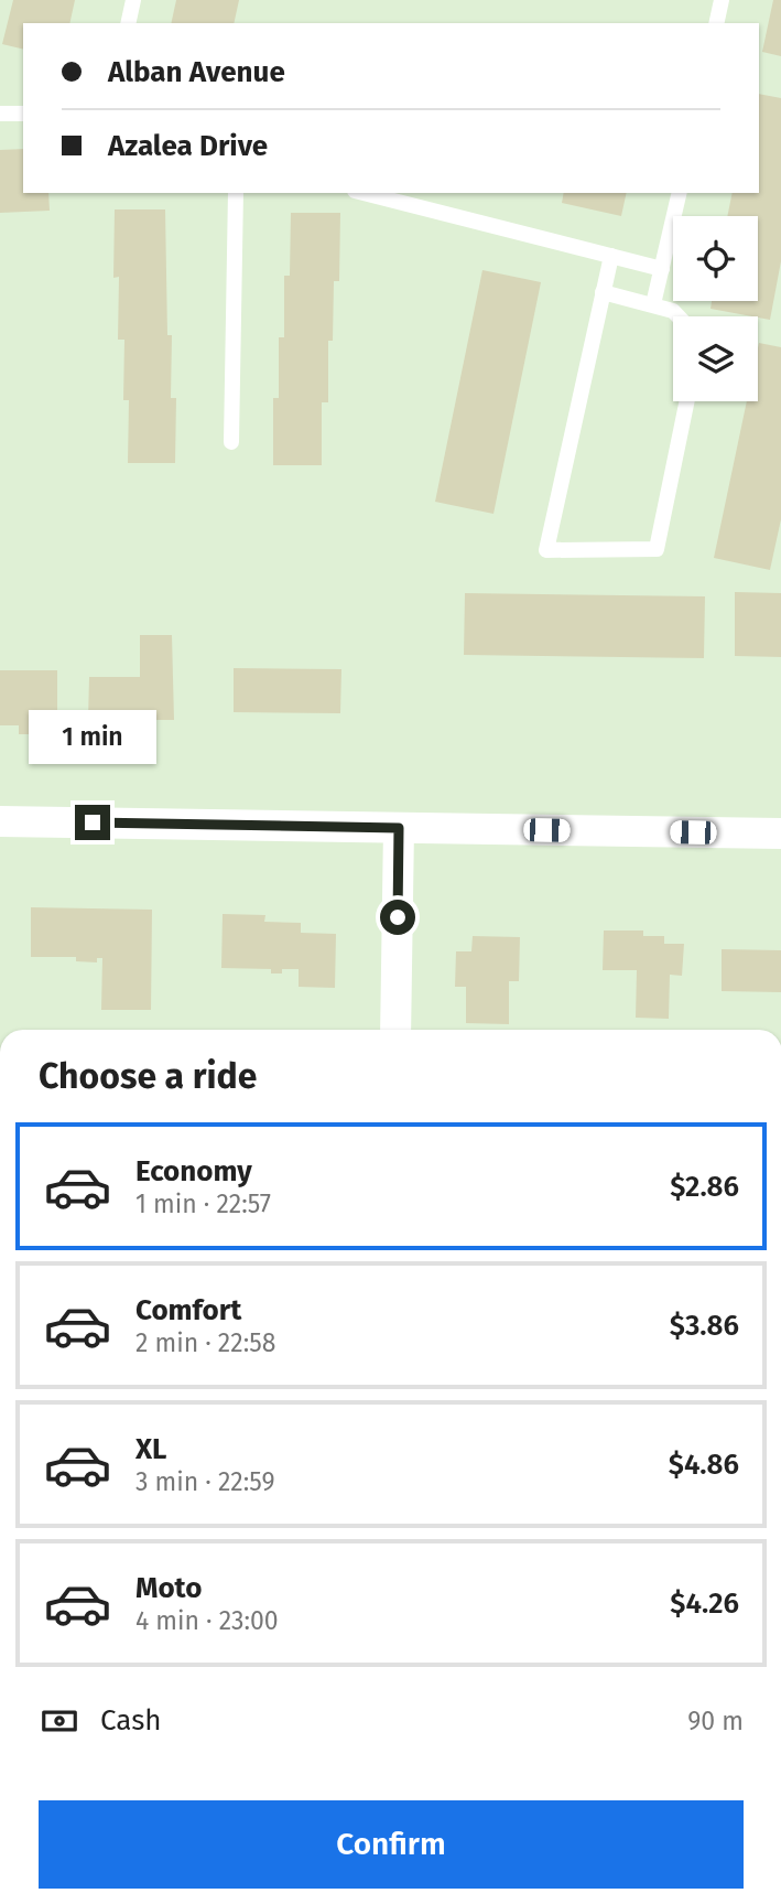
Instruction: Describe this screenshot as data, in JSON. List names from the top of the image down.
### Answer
{
  "page": {
    "banner": ["Alban Avenue", "Azalea Drive"],
    "bubble": "1 min",
    "heading": "Choose a ride",
    "list": [
      {
        "name": "Economy",
        "note": "1 min · 22:57",
        "value": "$2.86"
      },
      {
        "name": "Comfort",
        "note": "2 min · 22:58",
        "value": "$3.86"
      },
      {
        "name": "XL",
        "note": "3 min · 22:59",
        "value": "$4.86"
      },
      {
        "name": "Moto",
        "note": "4 min · 23:00",
        "value": "$4.26"
      }
    ],
    "pay": ["Cash", "90 m"],
    "buttons": "Confirm"
  }
}
